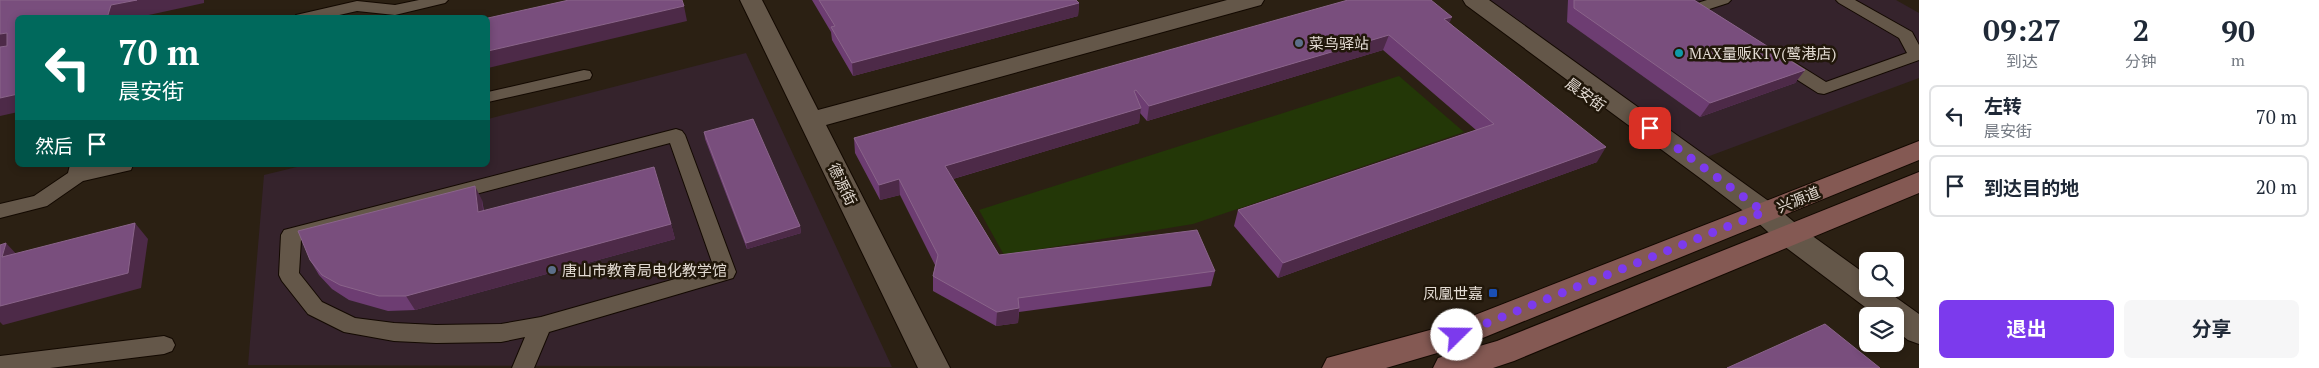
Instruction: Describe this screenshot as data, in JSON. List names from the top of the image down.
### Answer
{
  "streets": {
    "main road": ["兴源道"],
    "street": ["晨安街", "德源街"]
  },
  "crossings": [
    ["晨安街", "兴源道"]
  ],
  "places": {
    "other": ["菜鸟驿站", "MAX量贩KTV(鹭港店)", "唐山市教育局电化教学馆"],
    "transit": ["凤凰世嘉"]
  },
  "page": {
    "eta": [
      "09:27",
      "到达",
      "2",
      "分钟",
      "90",
      "m"
    ],
    "turn": ["70 m", "晨安街"],
    "list": [
      {
        "name": "左转",
        "note": "晨安街",
        "value": "70 m"
      },
      {
        "name": "到达目的地",
        "value": "20 m"
      }
    ],
    "then": "然后",
    "buttons": ["退出", "分享"]
  }
}
